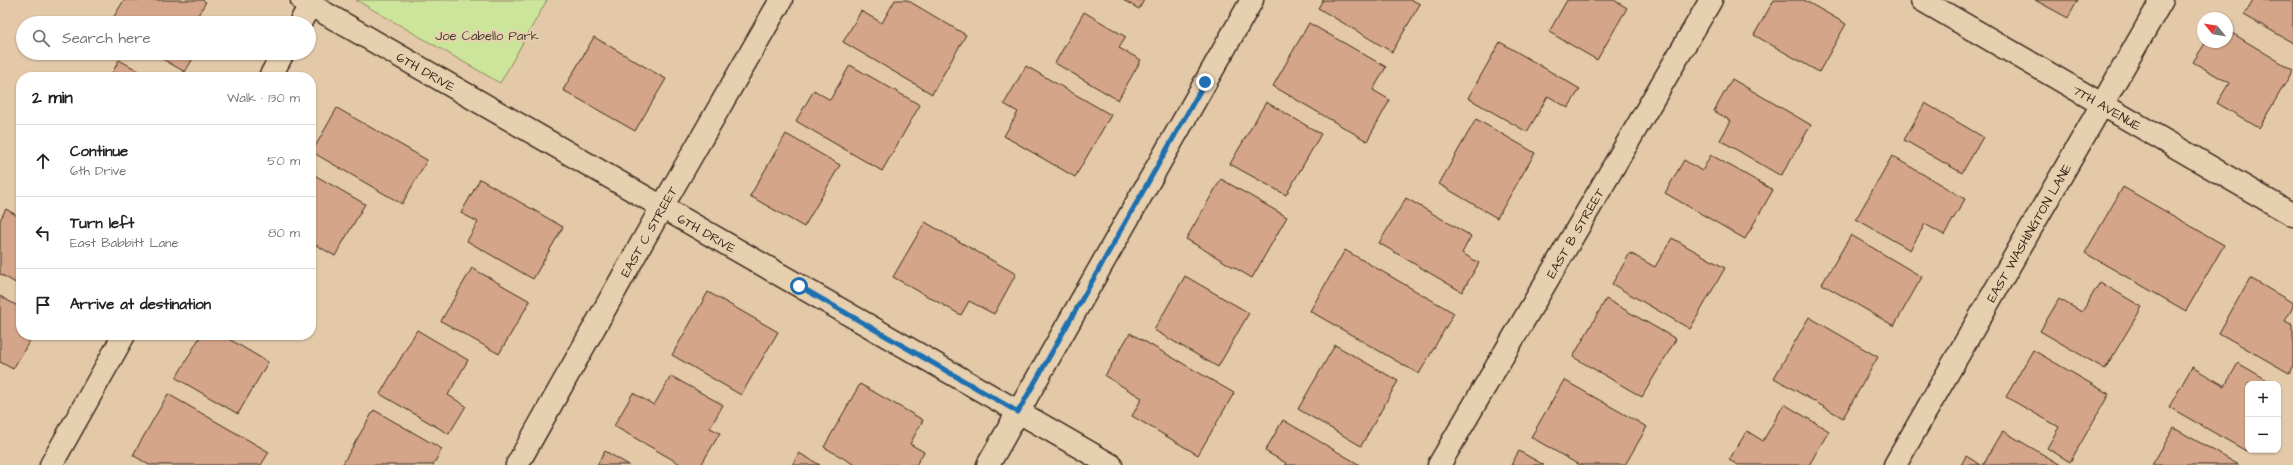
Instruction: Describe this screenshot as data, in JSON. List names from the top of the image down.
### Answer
{
  "streets": {
    "street": [
      "6TH DRIVE",
      "7TH AVENUE",
      "EAST C STREET",
      "EAST B STREET",
      "EAST WASHINGTON LANE"
    ]
  },
  "crossings": [
    ["6TH DRIVE", "EAST C STREET"],
    ["7TH AVENUE", "EAST WASHINGTON LANE"]
  ],
  "parks": ["Joe Cabello Park"],
  "north": "top left",
  "page": {
    "search": "Search here",
    "heading": ["2 min", "Walk · 130 m"],
    "list": [
      ["Continue", "6th Drive", "50 m"],
      ["Turn left", "East Babbitt Lane", "80 m"],
      "Arrive at destination"
    ],
    "map_buttons": ["+", "−"]
  }
}
